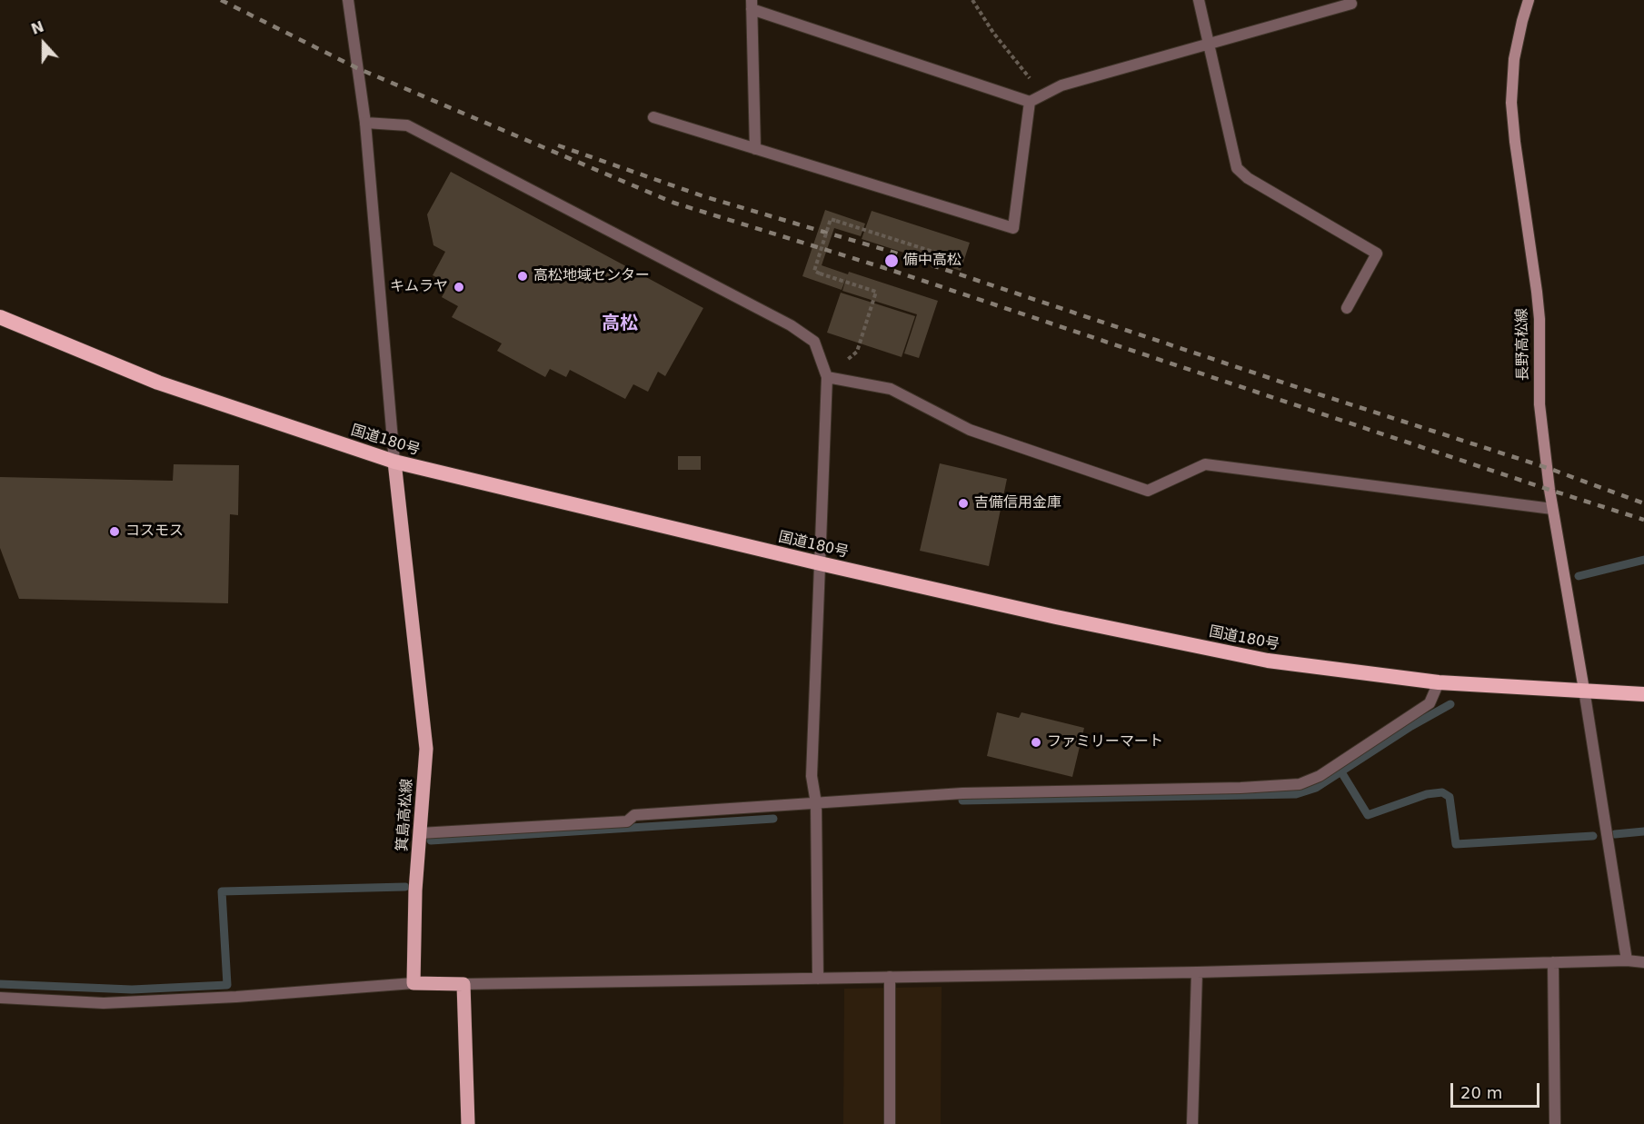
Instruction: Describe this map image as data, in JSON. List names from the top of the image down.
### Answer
{
  "streets": {
    "highway": ["国道180号"],
    "main road": ["長野高松線", "箕島高松線"]
  },
  "crossings": [
    ["長野高松線", "国道180号"],
    ["国道180号", "箕島高松線"]
  ],
  "districts": ["高松"],
  "places": [
    "備中高松",
    "高松地域センター",
    "キムラヤ",
    "吉備信用金庫",
    "コスモス",
    "ファミリーマート"
  ],
  "scale_bar": "20 m",
  "north": "top"
}
